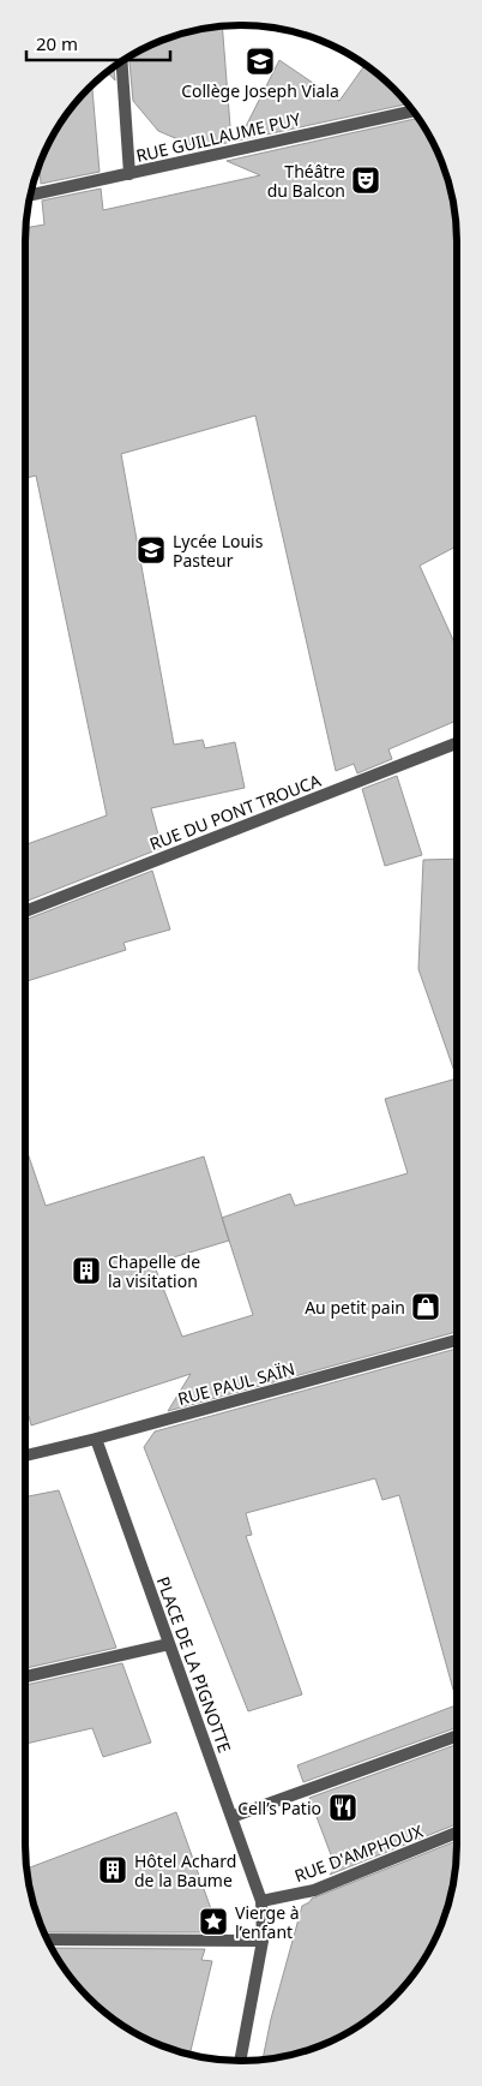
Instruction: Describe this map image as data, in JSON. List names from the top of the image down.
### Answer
{
  "streets": {
    "street": [
      "RUE GUILLAUME PUY",
      "RUE DU PONT TROUCA",
      "RUE PAUL SAÏN",
      "PLACE DE LA PIGNOTTE",
      "RUE D'AMPHOUX"
    ]
  },
  "crossings": [
    ["RUE PAUL SAÏN", "PLACE DE LA PIGNOTTE"],
    ["PLACE DE LA PIGNOTTE", "RUE D'AMPHOUX"]
  ],
  "places": {
    "school or university": ["Collège Joseph Viala", "Lycée Louis Pasteur"],
    "theatre": ["Théâtre du Balcon"],
    "building": ["Chapelle de la visitation", "Hôtel Achard de la Baume"],
    "shop": ["Au petit pain"],
    "restaurant": ["Cell’s Patio"],
    "place": ["Vierge à l’enfant"]
  },
  "scale_bar": "20 m"
}
